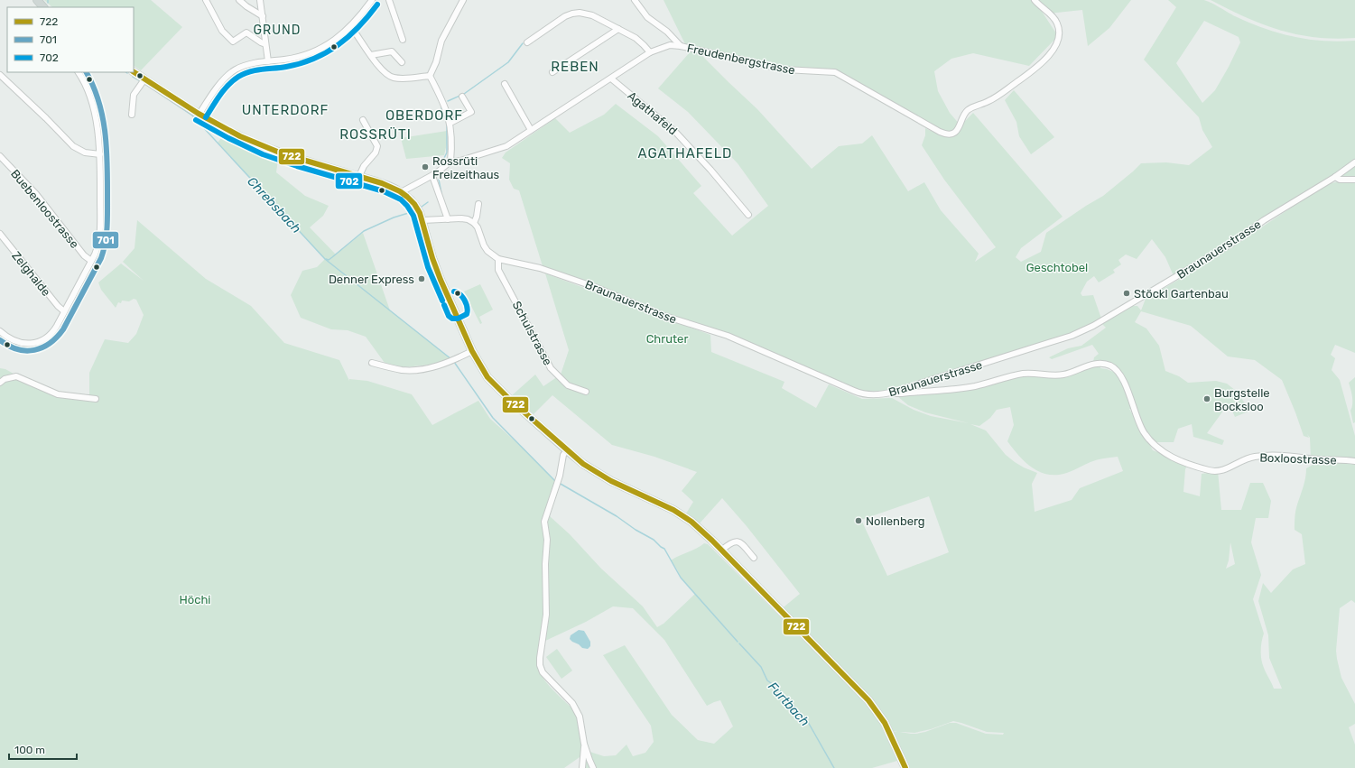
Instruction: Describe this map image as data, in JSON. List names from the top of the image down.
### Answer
{
  "streets": {
    "street": [
      "Freudenbergstrasse",
      "Agathafeld",
      "Buebenloostrasse",
      "Braunauerstrasse",
      "Zelghalde",
      "Schulstrasse",
      "Boxloostrasse"
    ]
  },
  "crossings": [
    ["Freudenbergstrasse", "Agathafeld"],
    ["Braunauerstrasse", "Schulstrasse"],
    ["Braunauerstrasse", "Boxloostrasse"]
  ],
  "districts": [
    "GRUND",
    "REBEN",
    "UNTERDORF",
    "OBERDORF",
    "ROSSRÜTI",
    "AGATHAFELD"
  ],
  "water": ["Chrebsbach", "Furtbach"],
  "parks": ["Geschtobel", "Chruter", "Höchi"],
  "places": [
    "Rossrüti Freizeithaus",
    "Denner Express",
    "Stöckl Gartenbau",
    "Burgstelle Bocksloo",
    "Nollenberg"
  ],
  "lines": ["transit line 702", "transit line 722", "transit line 701"],
  "legend": ["722", "701", "702"],
  "scale_bar": "100 m"
}
